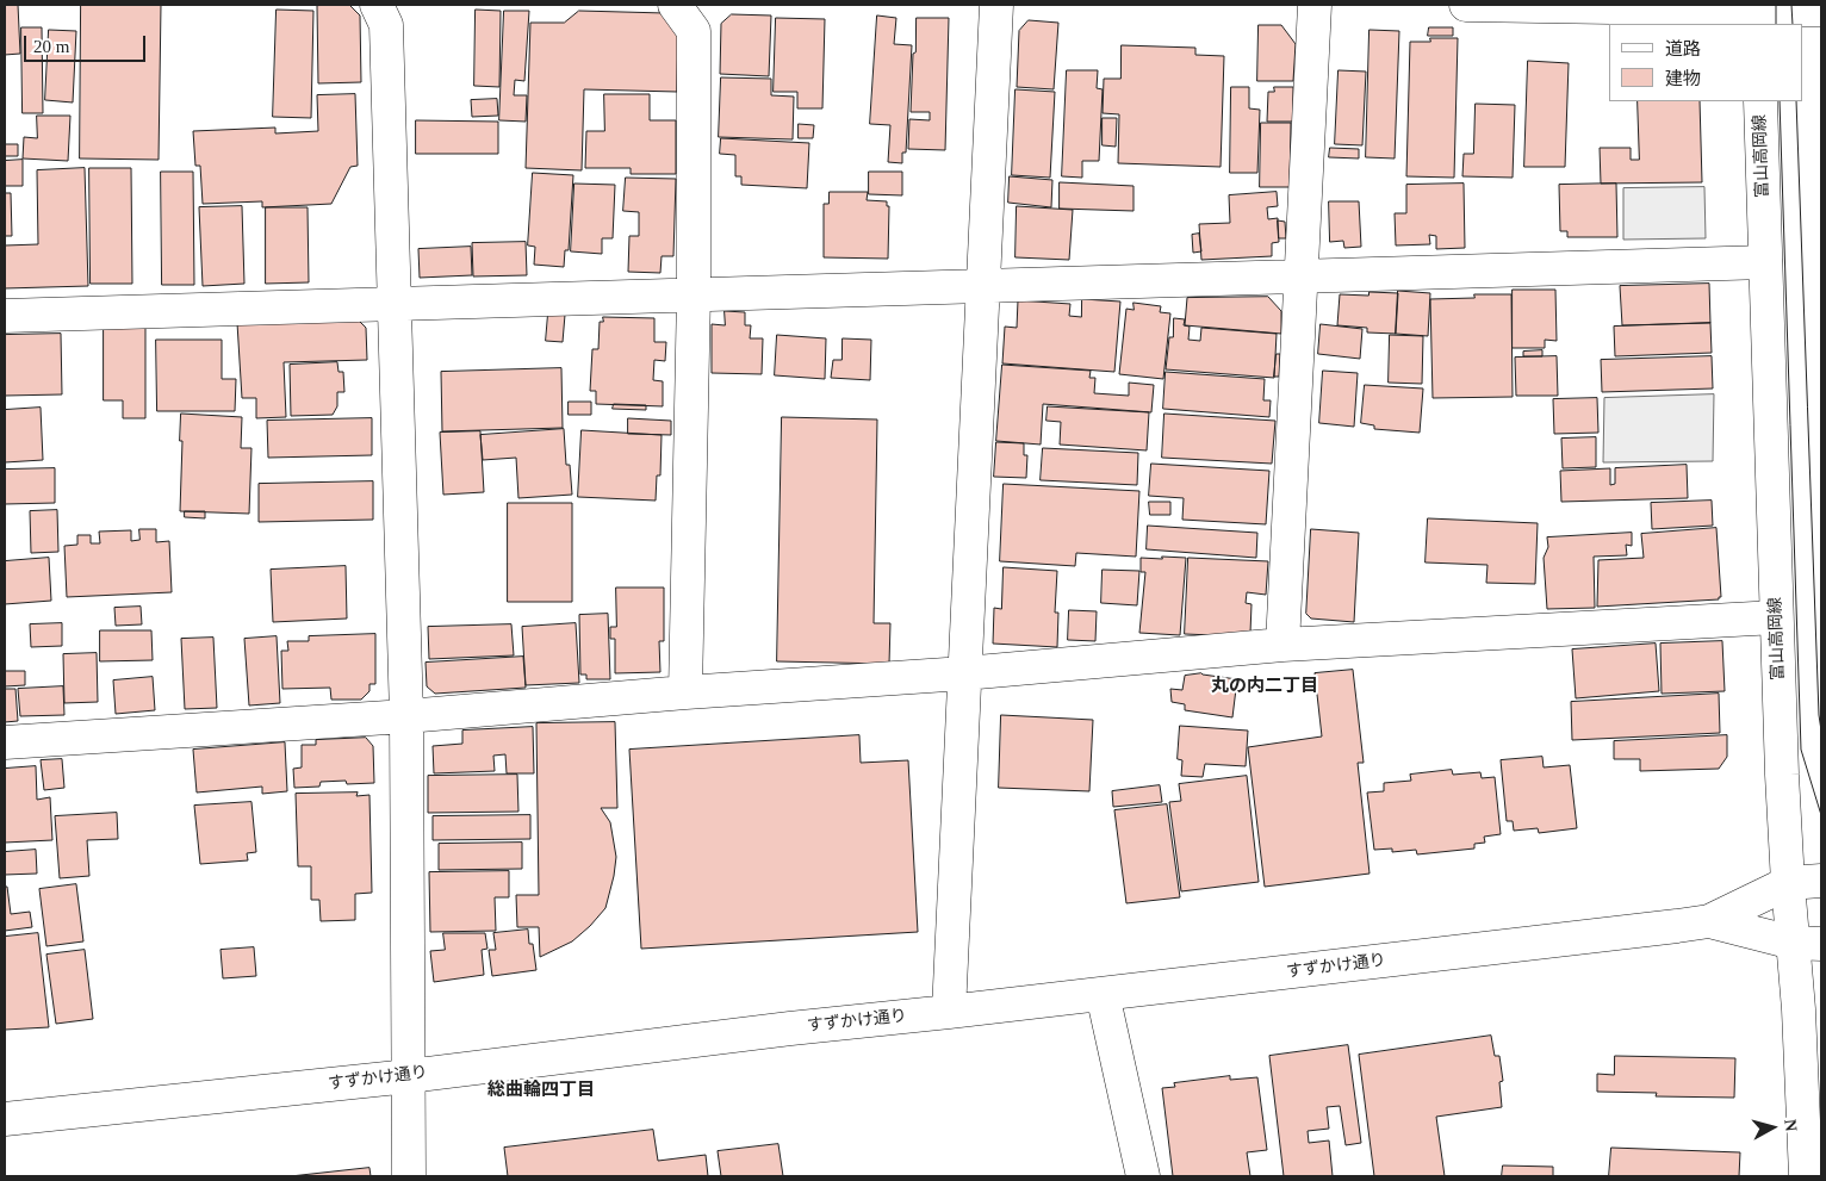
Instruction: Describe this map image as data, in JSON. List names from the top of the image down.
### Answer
{
  "streets": {
    "street": ["富山高岡線", "すずかけ通り"]
  },
  "districts": ["丸の内二丁目", "総曲輪四丁目"],
  "legend": ["道路", "建物"],
  "scale_bar": "20 m",
  "north": "right"
}
